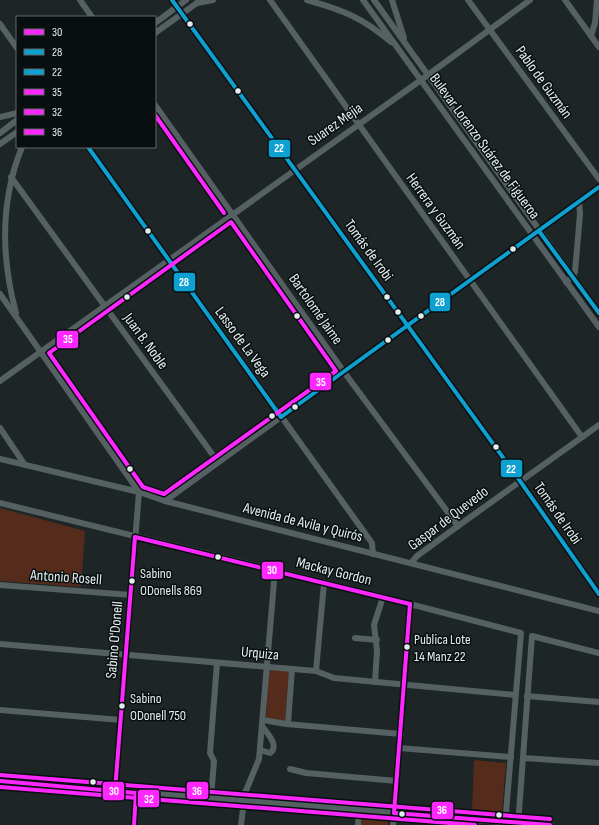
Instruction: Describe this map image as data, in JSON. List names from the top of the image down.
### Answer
{
  "streets": {
    "street": [
      "Pablo de Guzmán",
      "Suarez Mejia",
      "Bulevar Lorenzo Suárez de Figueroa",
      "Herrera y Guzmán",
      "Tomás de Irobi",
      "Bartolomé Jaime",
      "Juan B. Noble",
      "Lasso de La Vega",
      "Gaspar de Quevedo",
      "Avenida de Avila y Quirós",
      "Mackay Gordon",
      "Antonio Rosell",
      "Sabino O'Donell",
      "Urquiza"
    ]
  },
  "crossings": [
    ["Pablo de Guzmán", "Suarez Mejia"],
    ["Suarez Mejia", "Bulevar Lorenzo Suárez de Figueroa"],
    ["Suarez Mejia", "Herrera y Guzmán"],
    ["Suarez Mejia", "Tomás de Irobi"],
    ["Suarez Mejia", "Bartolomé Jaime"],
    ["Suarez Mejia", "Juan B. Noble"],
    ["Suarez Mejia", "Lasso de La Vega"],
    ["Herrera y Guzmán", "Gaspar de Quevedo"],
    ["Tomás de Irobi", "Gaspar de Quevedo"],
    ["Bartolomé Jaime", "Gaspar de Quevedo"],
    ["Lasso de La Vega", "Avenida de Avila y Quirós"],
    ["Gaspar de Quevedo", "Avenida de Avila y Quirós"],
    ["Avenida de Avila y Quirós", "Sabino O'Donell"],
    ["Mackay Gordon", "Sabino O'Donell"],
    ["Mackay Gordon", "Urquiza"],
    ["Antonio Rosell", "Sabino O'Donell"],
    ["Sabino O'Donell", "Urquiza"]
  ],
  "places": ["Sabino ODonells 869", "Publica Lote 14 Manz 22", "Sabino ODonell 750"],
  "lines": [
    "transit line 22",
    "transit line 35",
    "transit line 28",
    "transit line 30",
    "transit line 36",
    "transit line 32"
  ],
  "legend": [
    "30",
    "28",
    "22",
    "35",
    "32",
    "36"
  ]
}
